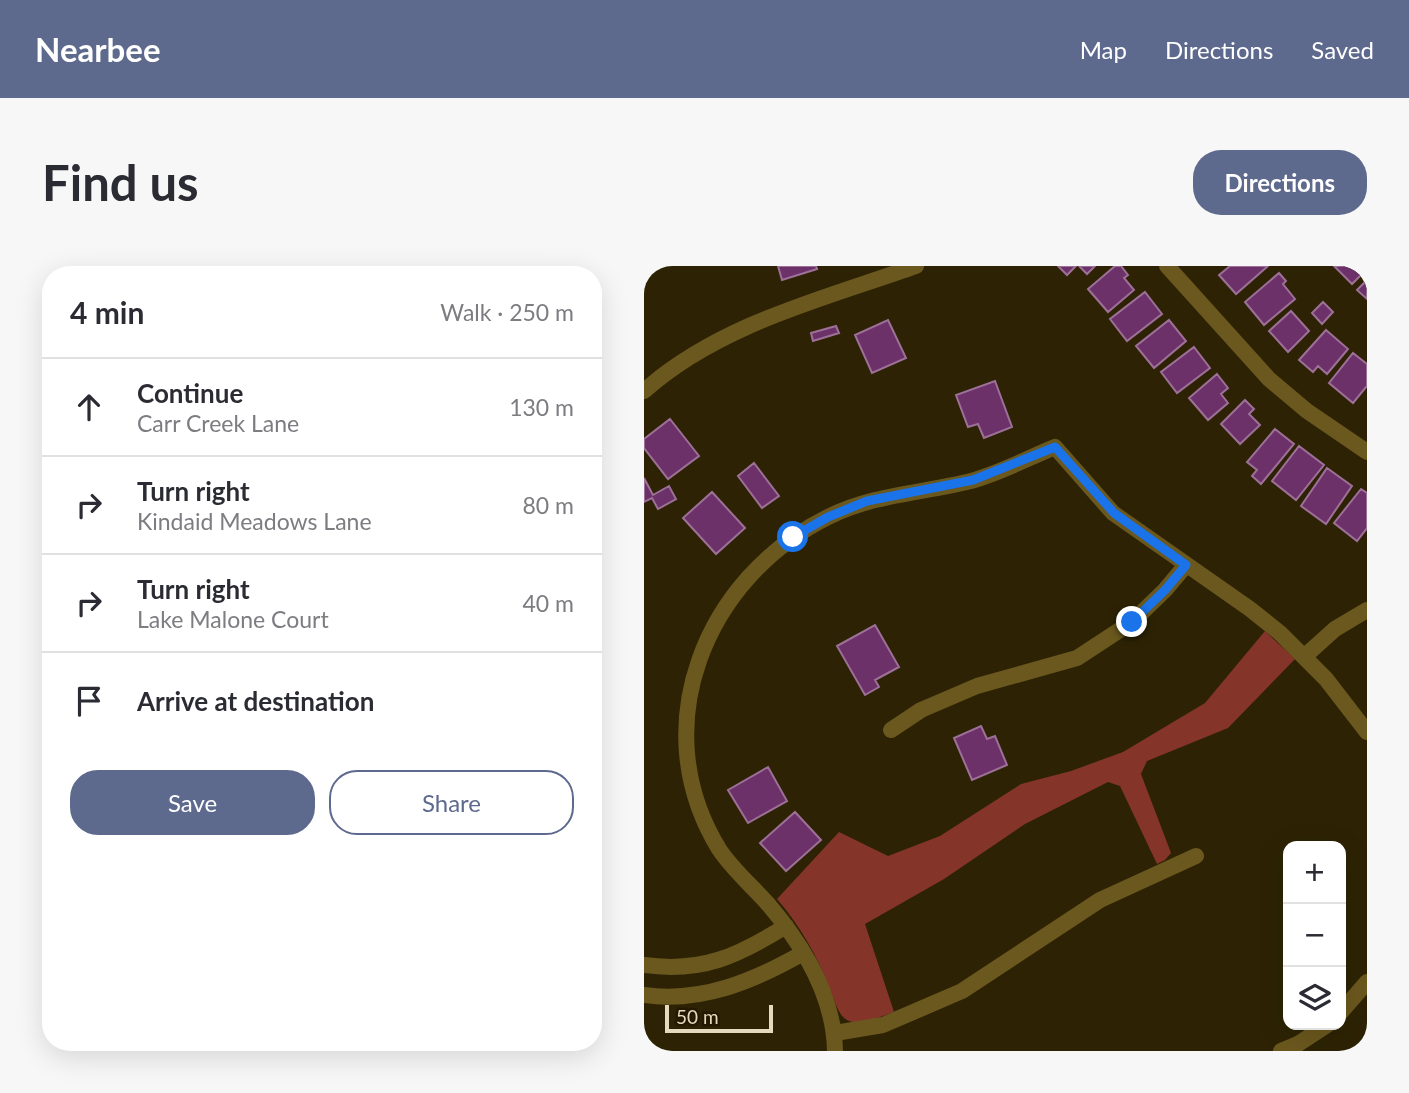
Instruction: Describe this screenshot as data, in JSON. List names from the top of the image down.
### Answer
{
  "scale_bar": "50 m",
  "page": {
    "header": "Nearbee",
    "nav": ["Map", "Directions", "Saved"],
    "buttons": [
      "Directions",
      ["Save", "Share"]
    ],
    "title": "Find us",
    "heading": ["4 min", "Walk · 250 m"],
    "list": [
      ["Continue", "Carr Creek Lane", "130 m"],
      ["Turn right", "Kindaid Meadows Lane", "80 m"],
      ["Turn right", "Lake Malone Court", "40 m"],
      "Arrive at destination"
    ],
    "map_buttons": ["+", "−"],
    "scale": "50 m"
  }
}
